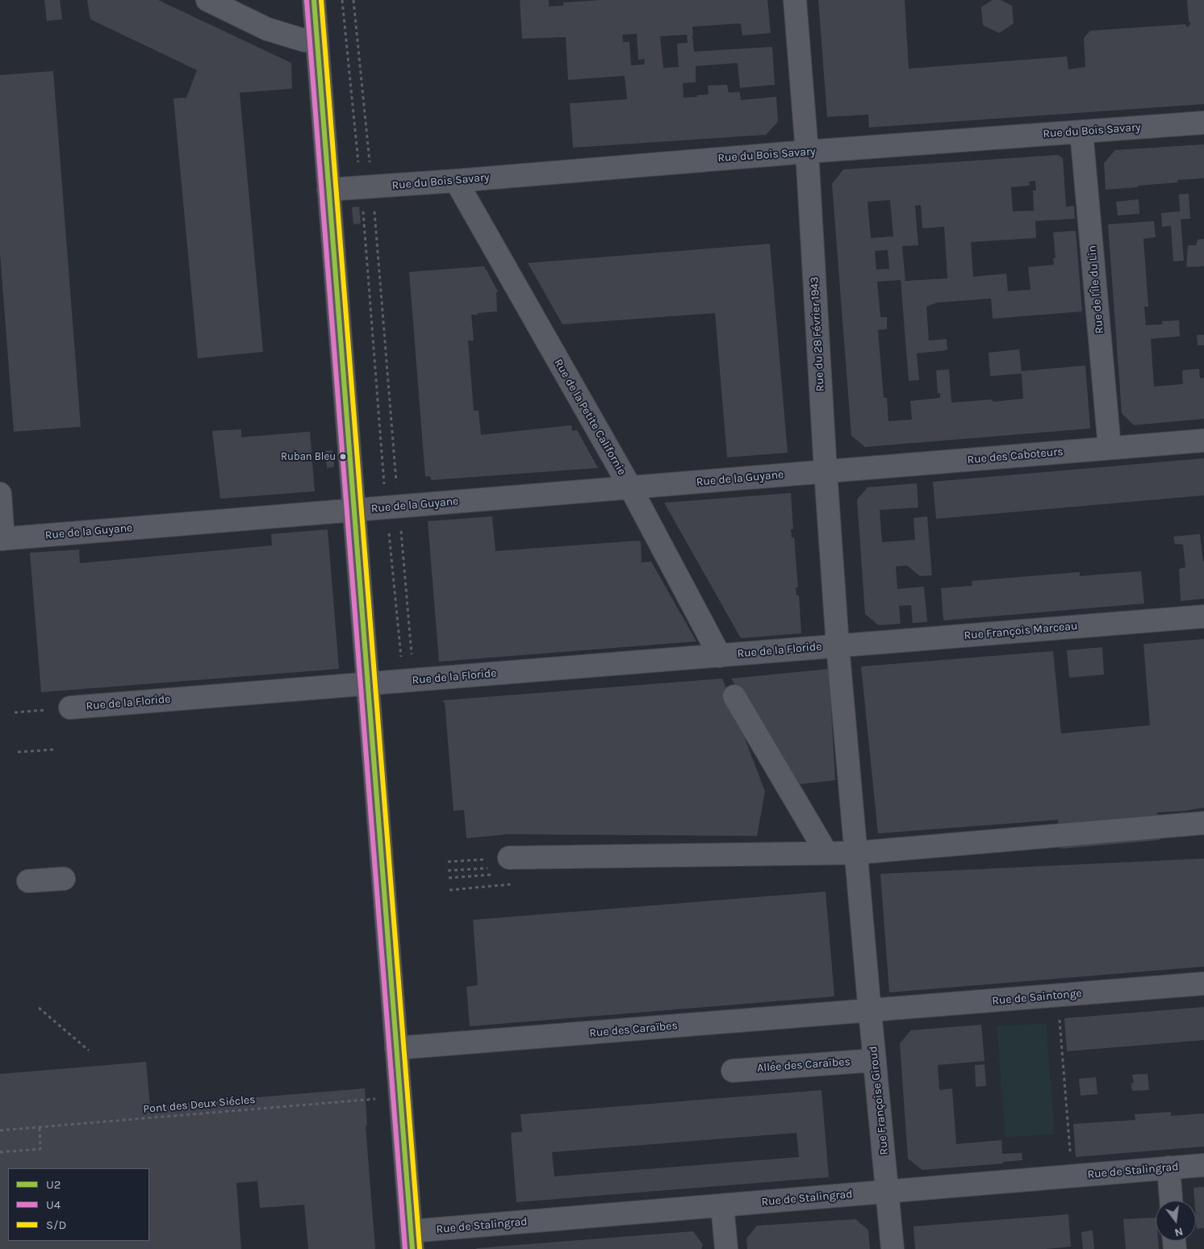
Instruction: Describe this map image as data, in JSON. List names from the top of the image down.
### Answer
{
  "streets": {
    "street": [
      "Rue du Bois Savary",
      "Rue de l'Île du Lin",
      "Rue du 28 Février 1943",
      "Rue de la Petite Californie",
      "Rue des Caboteurs",
      "Rue de la Guyane",
      "Rue François Marceau",
      "Rue de la Floride",
      "Rue de Saintonge",
      "Rue des Caraïbes",
      "Allée des Caraïbes",
      "Rue Françoise Giroud",
      "Rue de Stalingrad"
    ],
    "path": ["Pont des Deux Siécles"]
  },
  "crossings": [
    ["Rue du Bois Savary", "Rue de l'Île du Lin"],
    ["Rue du Bois Savary", "Rue du 28 Février 1943"],
    ["Rue du Bois Savary", "Rue de la Petite Californie"],
    ["Rue de l'Île du Lin", "Rue des Caboteurs"],
    ["Rue du 28 Février 1943", "Rue des Caboteurs"],
    ["Rue du 28 Février 1943", "Rue de la Guyane"],
    ["Rue du 28 Février 1943", "Rue François Marceau"],
    ["Rue du 28 Février 1943", "Rue de la Floride"],
    ["Rue du 28 Février 1943", "Rue Françoise Giroud"],
    ["Rue de la Petite Californie", "Rue de la Guyane"],
    ["Rue de la Petite Californie", "Rue de la Floride"],
    ["Rue des Caboteurs", "Rue de la Guyane"],
    ["Rue François Marceau", "Rue de la Floride"],
    ["Rue de Saintonge", "Rue des Caraïbes"],
    ["Rue de Saintonge", "Rue Françoise Giroud"],
    ["Rue des Caraïbes", "Rue Françoise Giroud"],
    ["Allée des Caraïbes", "Rue Françoise Giroud"],
    ["Rue Françoise Giroud", "Rue de Stalingrad"]
  ],
  "places": ["Ruban Bleu"],
  "lines": ["transit line U2", "transit line S/D", "transit line U4"],
  "legend": ["U2", "U4", "S/D"],
  "north": "bottom"
}
